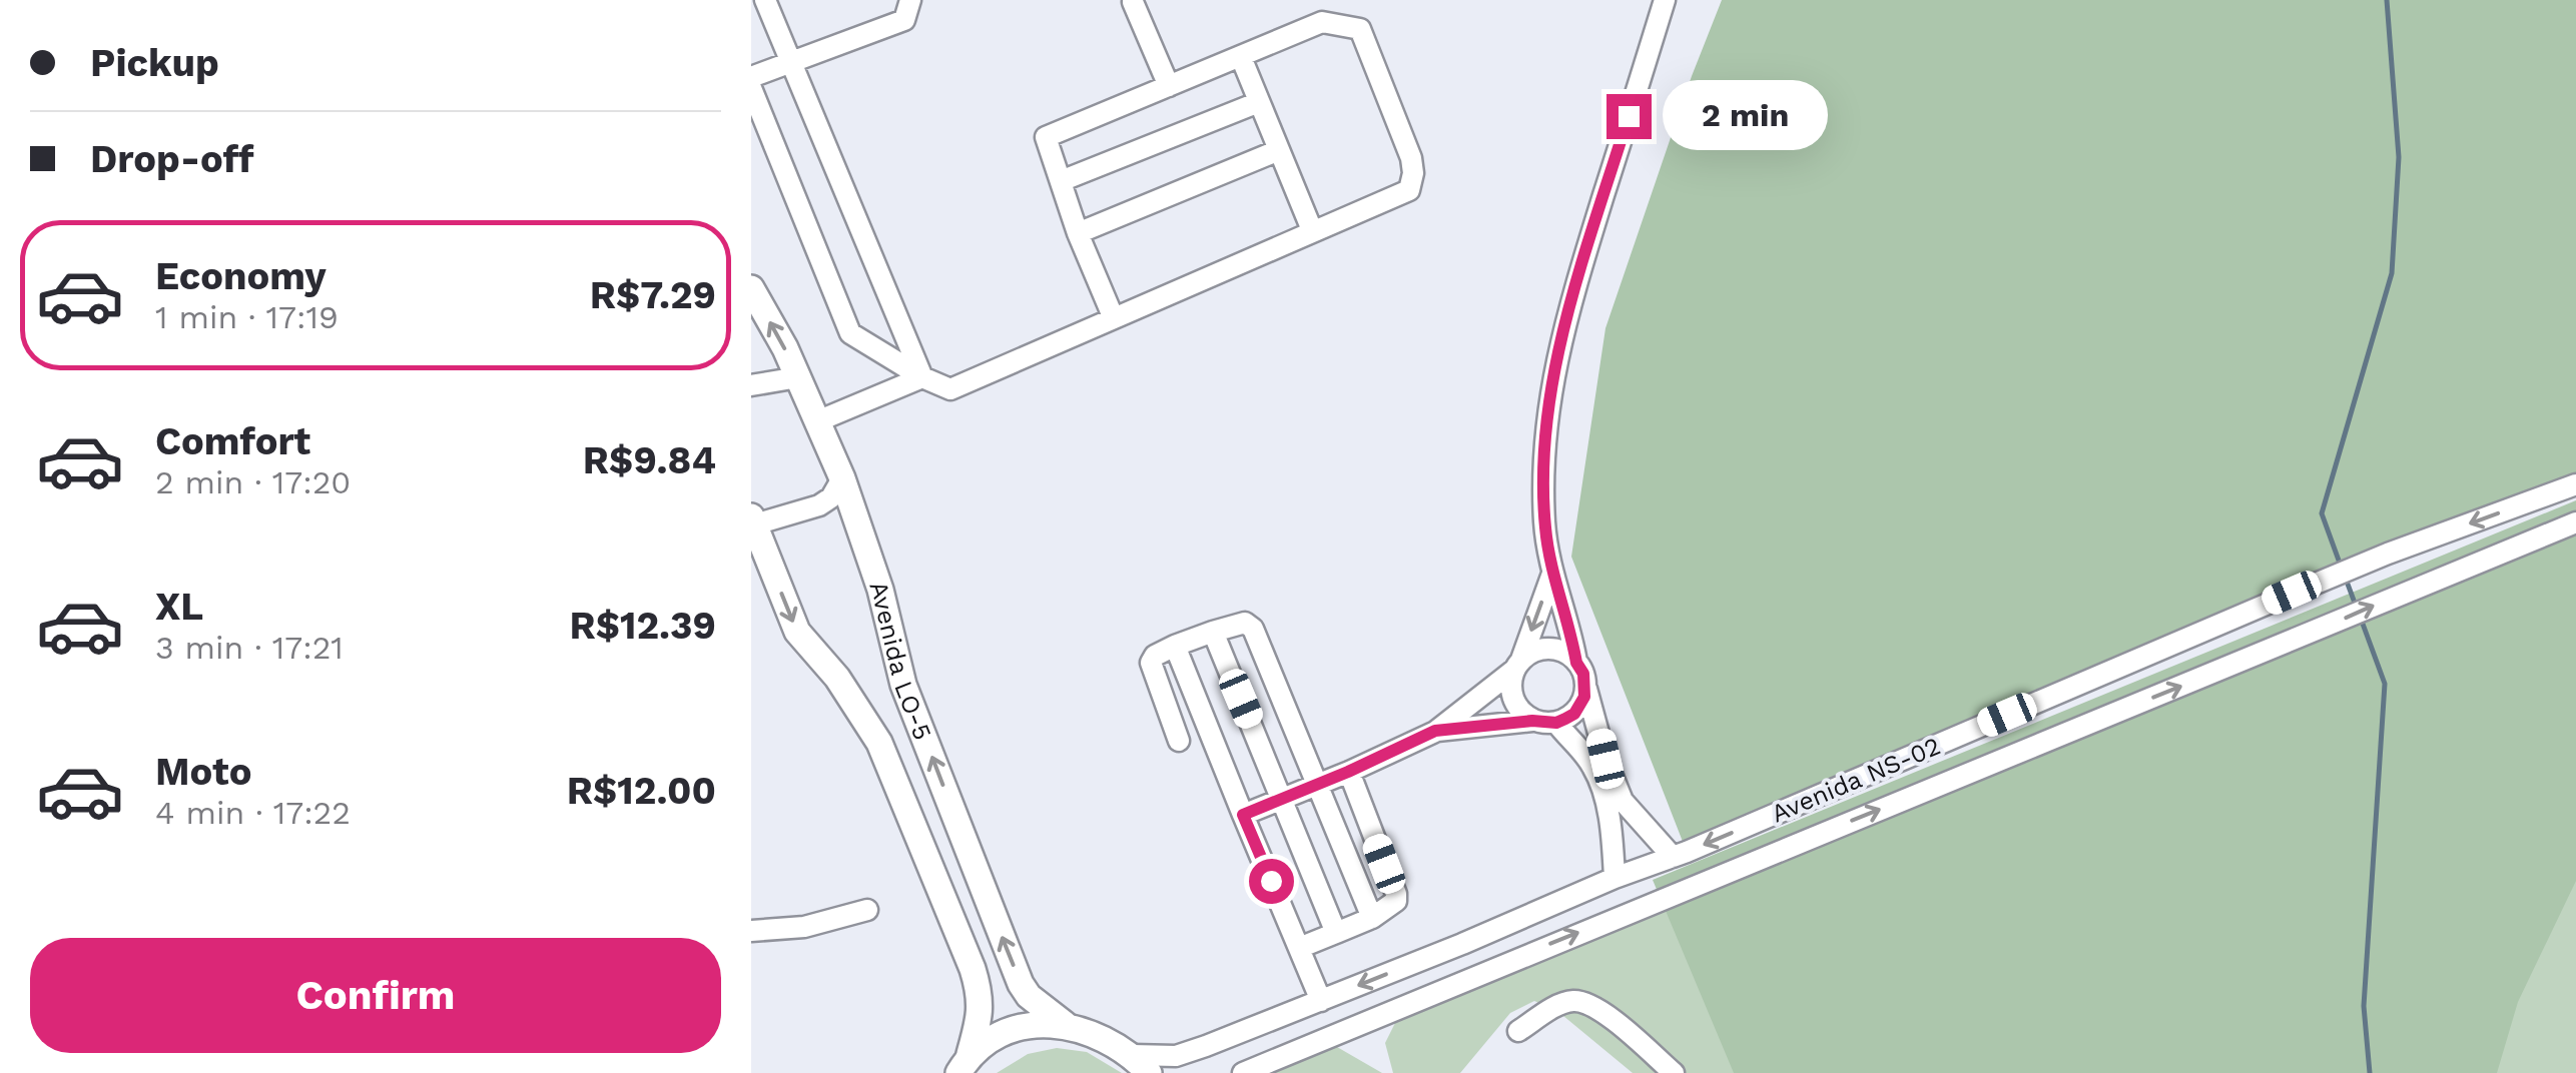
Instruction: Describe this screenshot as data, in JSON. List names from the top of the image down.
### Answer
{
  "streets": {
    "main road": ["Avenida LO-5"],
    "street": ["Avenida NS-02"]
  },
  "page": {
    "banner": ["Pickup", "Drop-off"],
    "bubble": "2 min",
    "list": [
      {
        "name": "Economy",
        "note": "1 min · 17:19",
        "value": "R$7.29"
      },
      {
        "name": "Comfort",
        "note": "2 min · 17:20",
        "value": "R$9.84"
      },
      {
        "name": "XL",
        "note": "3 min · 17:21",
        "value": "R$12.39"
      },
      {
        "name": "Moto",
        "note": "4 min · 17:22",
        "value": "R$12.00"
      }
    ],
    "buttons": "Confirm"
  }
}
